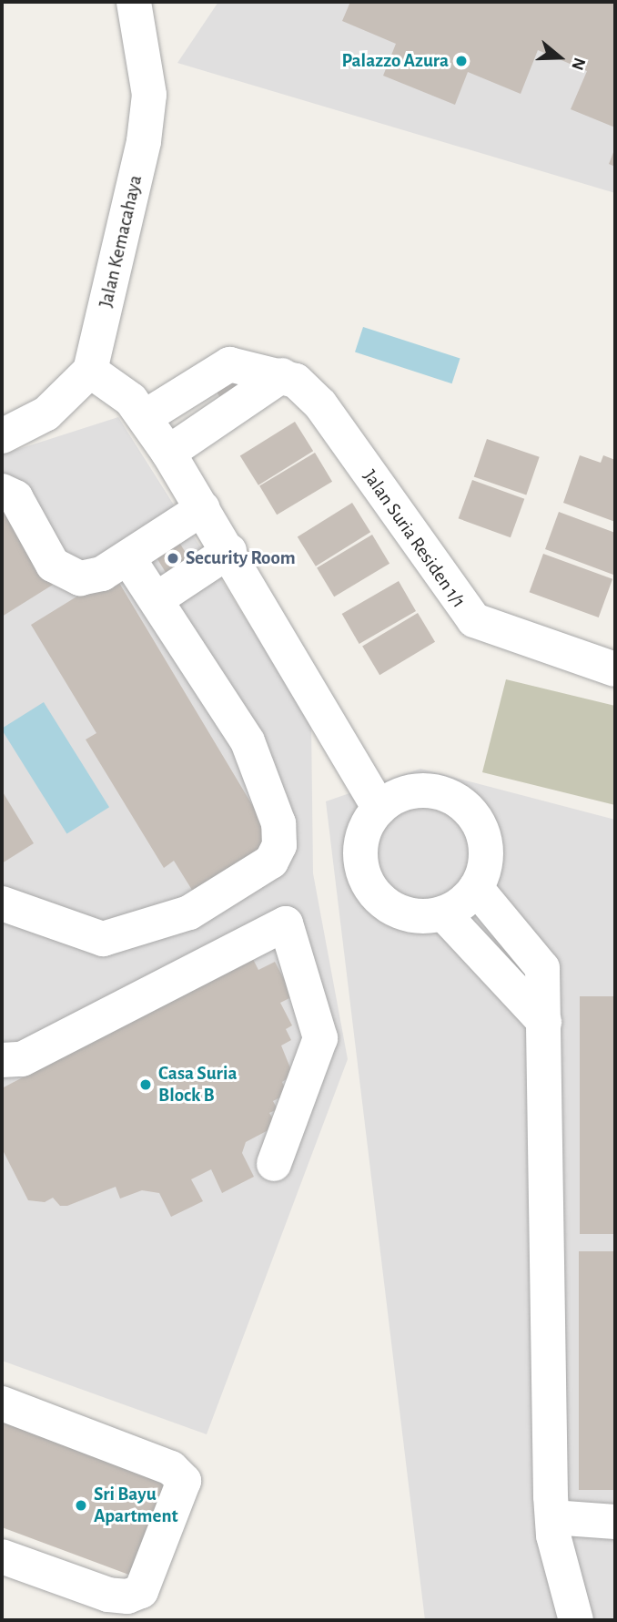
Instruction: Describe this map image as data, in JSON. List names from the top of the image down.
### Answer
{
  "streets": {
    "street": ["Jalan Kemacahaya", "Jalan Suria Residen 1/1"]
  },
  "places": [
    "Palazzo Azura",
    "Security Room",
    "Casa Suria Block B",
    "Sri Bayu Apartment"
  ],
  "north": "right"
}
